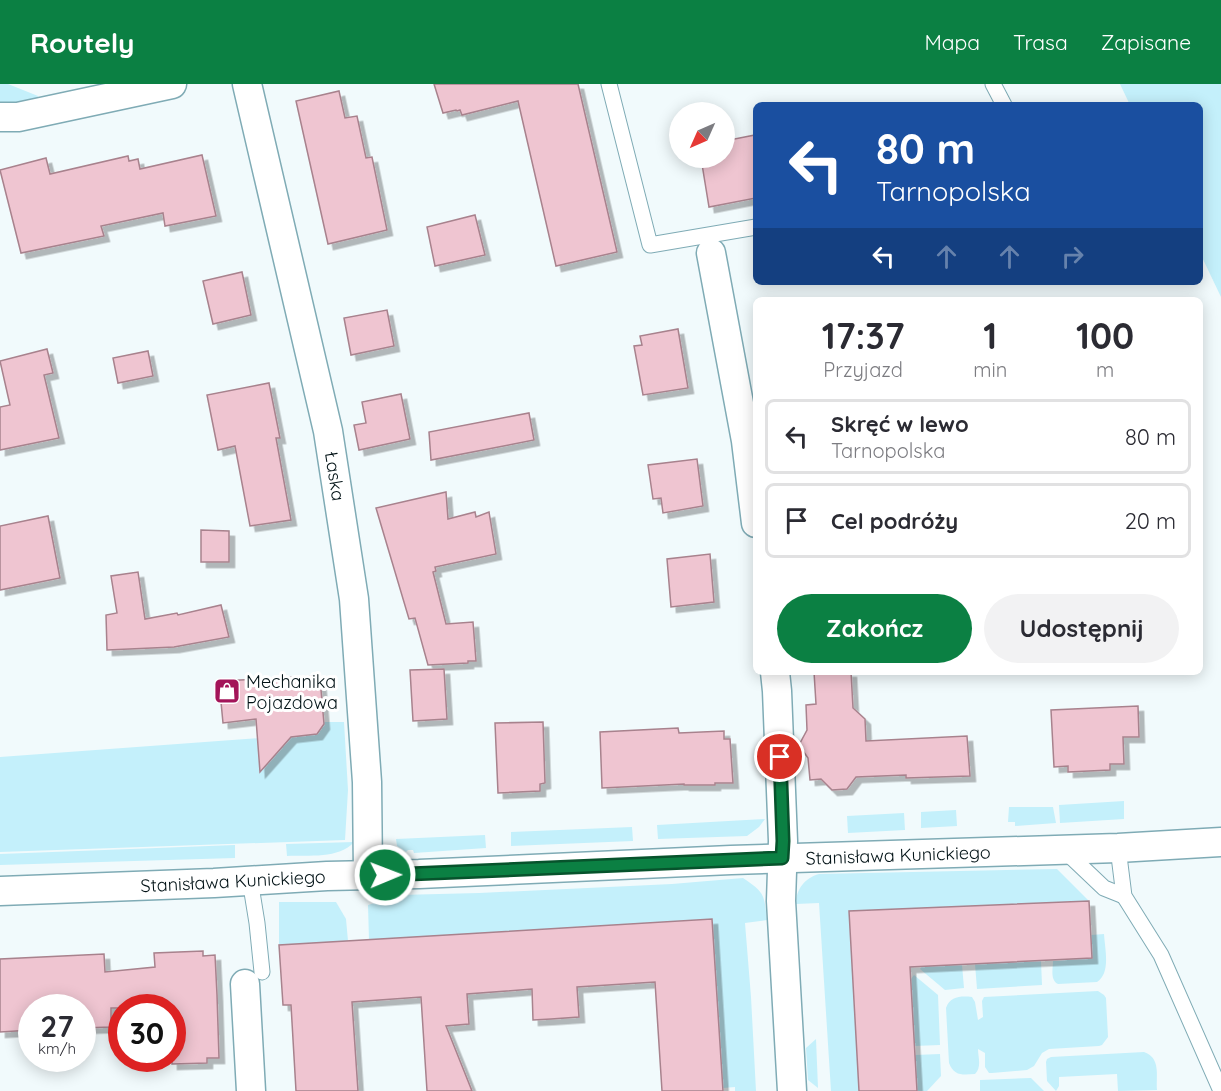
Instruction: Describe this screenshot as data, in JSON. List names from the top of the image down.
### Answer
{
  "streets": {
    "street": ["Łaska", "Stanisława Kunickiego"]
  },
  "crossings": [
    ["Łaska", "Stanisława Kunickiego"]
  ],
  "places": {
    "shop": ["Mechanika Pojazdowa"]
  },
  "north": "bottom left",
  "page": {
    "header": "Routely",
    "nav": ["Mapa", "Trasa", "Zapisane"],
    "turn": ["80 m", "Tarnopolska"],
    "eta": [
      "17:37",
      "Przyjazd",
      "1",
      "min",
      "100",
      "m"
    ],
    "list": [
      {
        "name": "Skręć w lewo",
        "note": "Tarnopolska",
        "value": "80 m"
      },
      {
        "name": "Cel podróży",
        "value": "20 m"
      }
    ],
    "buttons": ["Zakończ", "Udostępnij"],
    "speed": "27 km/h",
    "limit": "30"
  }
}
